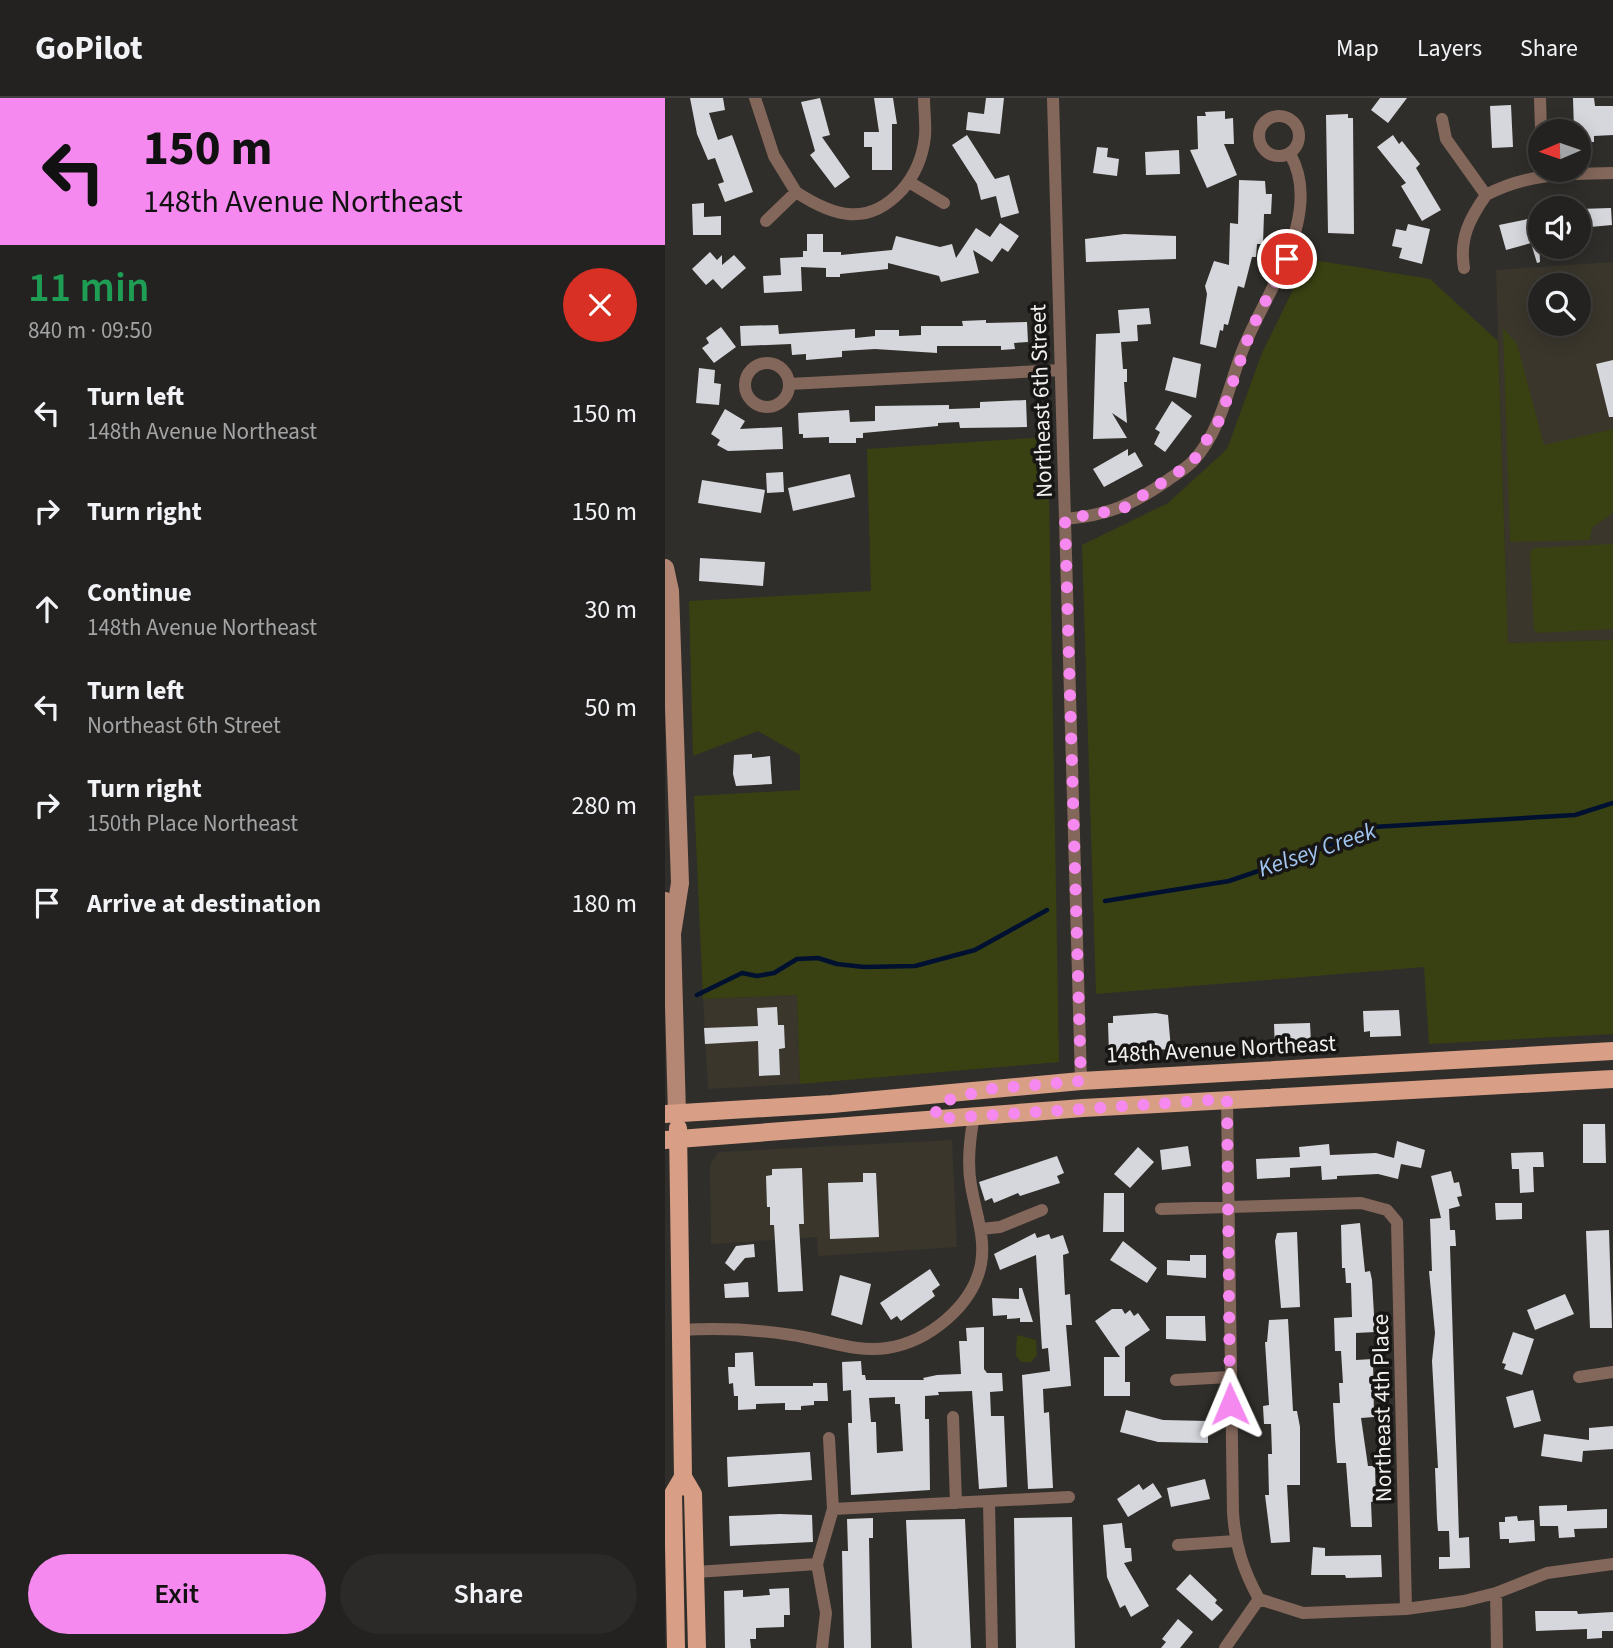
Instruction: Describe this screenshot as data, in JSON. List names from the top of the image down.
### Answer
{
  "streets": {
    "main road": ["148th Avenue Northeast"],
    "street": ["Northeast 6th Street", "Northeast 4th Place"]
  },
  "crossings": [
    ["Northeast 6th Street", "148th Avenue Northeast"]
  ],
  "water": ["Kelsey Creek"],
  "north": "left",
  "page": {
    "header": "GoPilot",
    "nav": ["Map", "Layers", "Share"],
    "turn": ["150 m", "148th Avenue Northeast"],
    "heading": ["11 min", "840 m · 09:50"],
    "list": [
      {
        "name": "Turn left",
        "note": "148th Avenue Northeast",
        "value": "150 m"
      },
      {
        "name": "Turn right",
        "value": "150 m"
      },
      {
        "name": "Continue",
        "note": "148th Avenue Northeast",
        "value": "30 m"
      },
      {
        "name": "Turn left",
        "note": "Northeast 6th Street",
        "value": "50 m"
      },
      {
        "name": "Turn right",
        "note": "150th Place Northeast",
        "value": "280 m"
      },
      {
        "name": "Arrive at destination",
        "value": "180 m"
      }
    ],
    "buttons": ["Exit", "Share"]
  }
}
